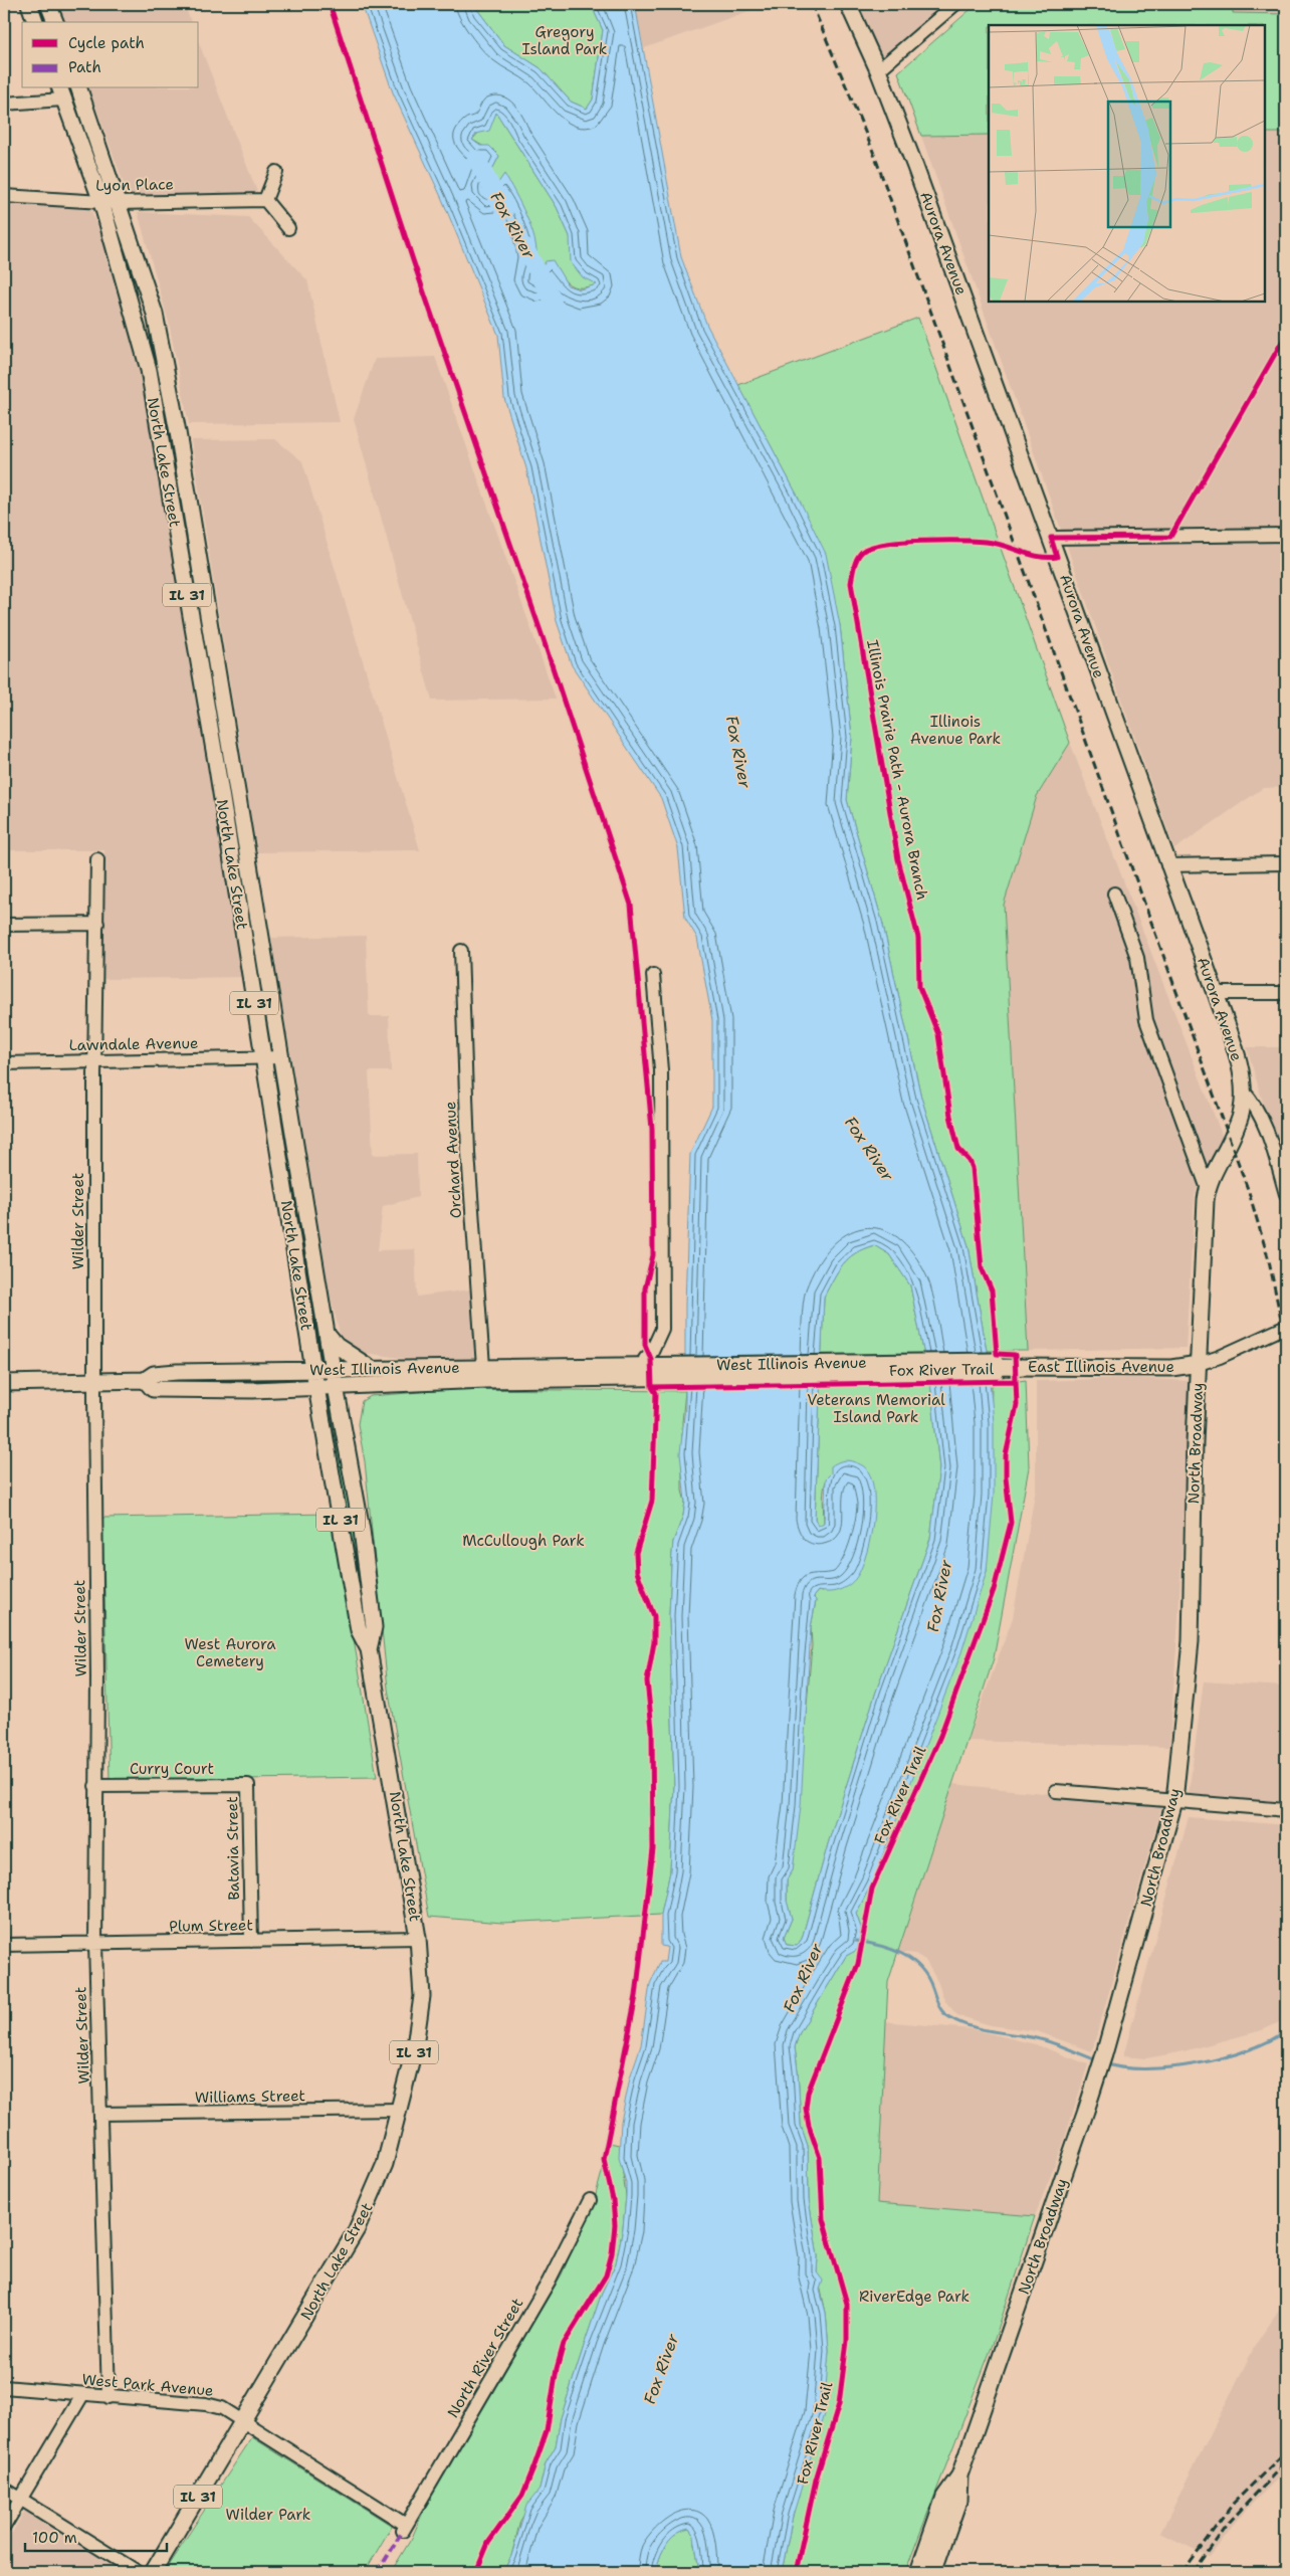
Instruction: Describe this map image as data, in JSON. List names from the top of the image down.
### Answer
{
  "streets": {
    "main road": [
      "Aurora Avenue",
      "North Lake Street",
      "IL 31",
      "West Illinois Avenue",
      "East Illinois Avenue",
      "North Broadway"
    ],
    "street": [
      "Lyon Place",
      "Lawndale Avenue",
      "Orchard Avenue",
      "Wilder Street",
      "Curry Court",
      "Batavia Street",
      "Plum Street",
      "Williams Street",
      "North River Street",
      "West Park Avenue"
    ],
    "cycle path": ["Illinois Prairie Path - Aurora Branch", "Fox River Trail"]
  },
  "crossings": [
    ["Lyon Place", "North Lake Street"],
    ["Aurora Avenue", "North Broadway"],
    ["North Lake Street", "Lawndale Avenue"],
    ["North Lake Street", "West Illinois Avenue"],
    ["North Lake Street", "Plum Street"],
    ["North Lake Street", "Williams Street"],
    ["North Lake Street", "West Park Avenue"],
    ["Lawndale Avenue", "Wilder Street"],
    ["Orchard Avenue", "West Illinois Avenue"],
    ["Wilder Street", "West Illinois Avenue"],
    ["Wilder Street", "Curry Court"],
    ["Wilder Street", "Plum Street"],
    ["Wilder Street", "Williams Street"],
    ["Wilder Street", "West Park Avenue"],
    ["West Illinois Avenue", "East Illinois Avenue"],
    ["East Illinois Avenue", "North Broadway"],
    ["Curry Court", "Batavia Street"],
    ["Batavia Street", "Plum Street"],
    ["North River Street", "West Park Avenue"]
  ],
  "water": ["Fox River"],
  "parks": [
    "Gregory Island Park",
    "Illinois Avenue Park",
    "Veterans Memorial Island Park",
    "McCullough Park",
    "West Aurora Cemetery",
    "RiverEdge Park",
    "Wilder Park"
  ],
  "legend": ["Cycle path", "Path"],
  "scale_bar": "100 m"
}
